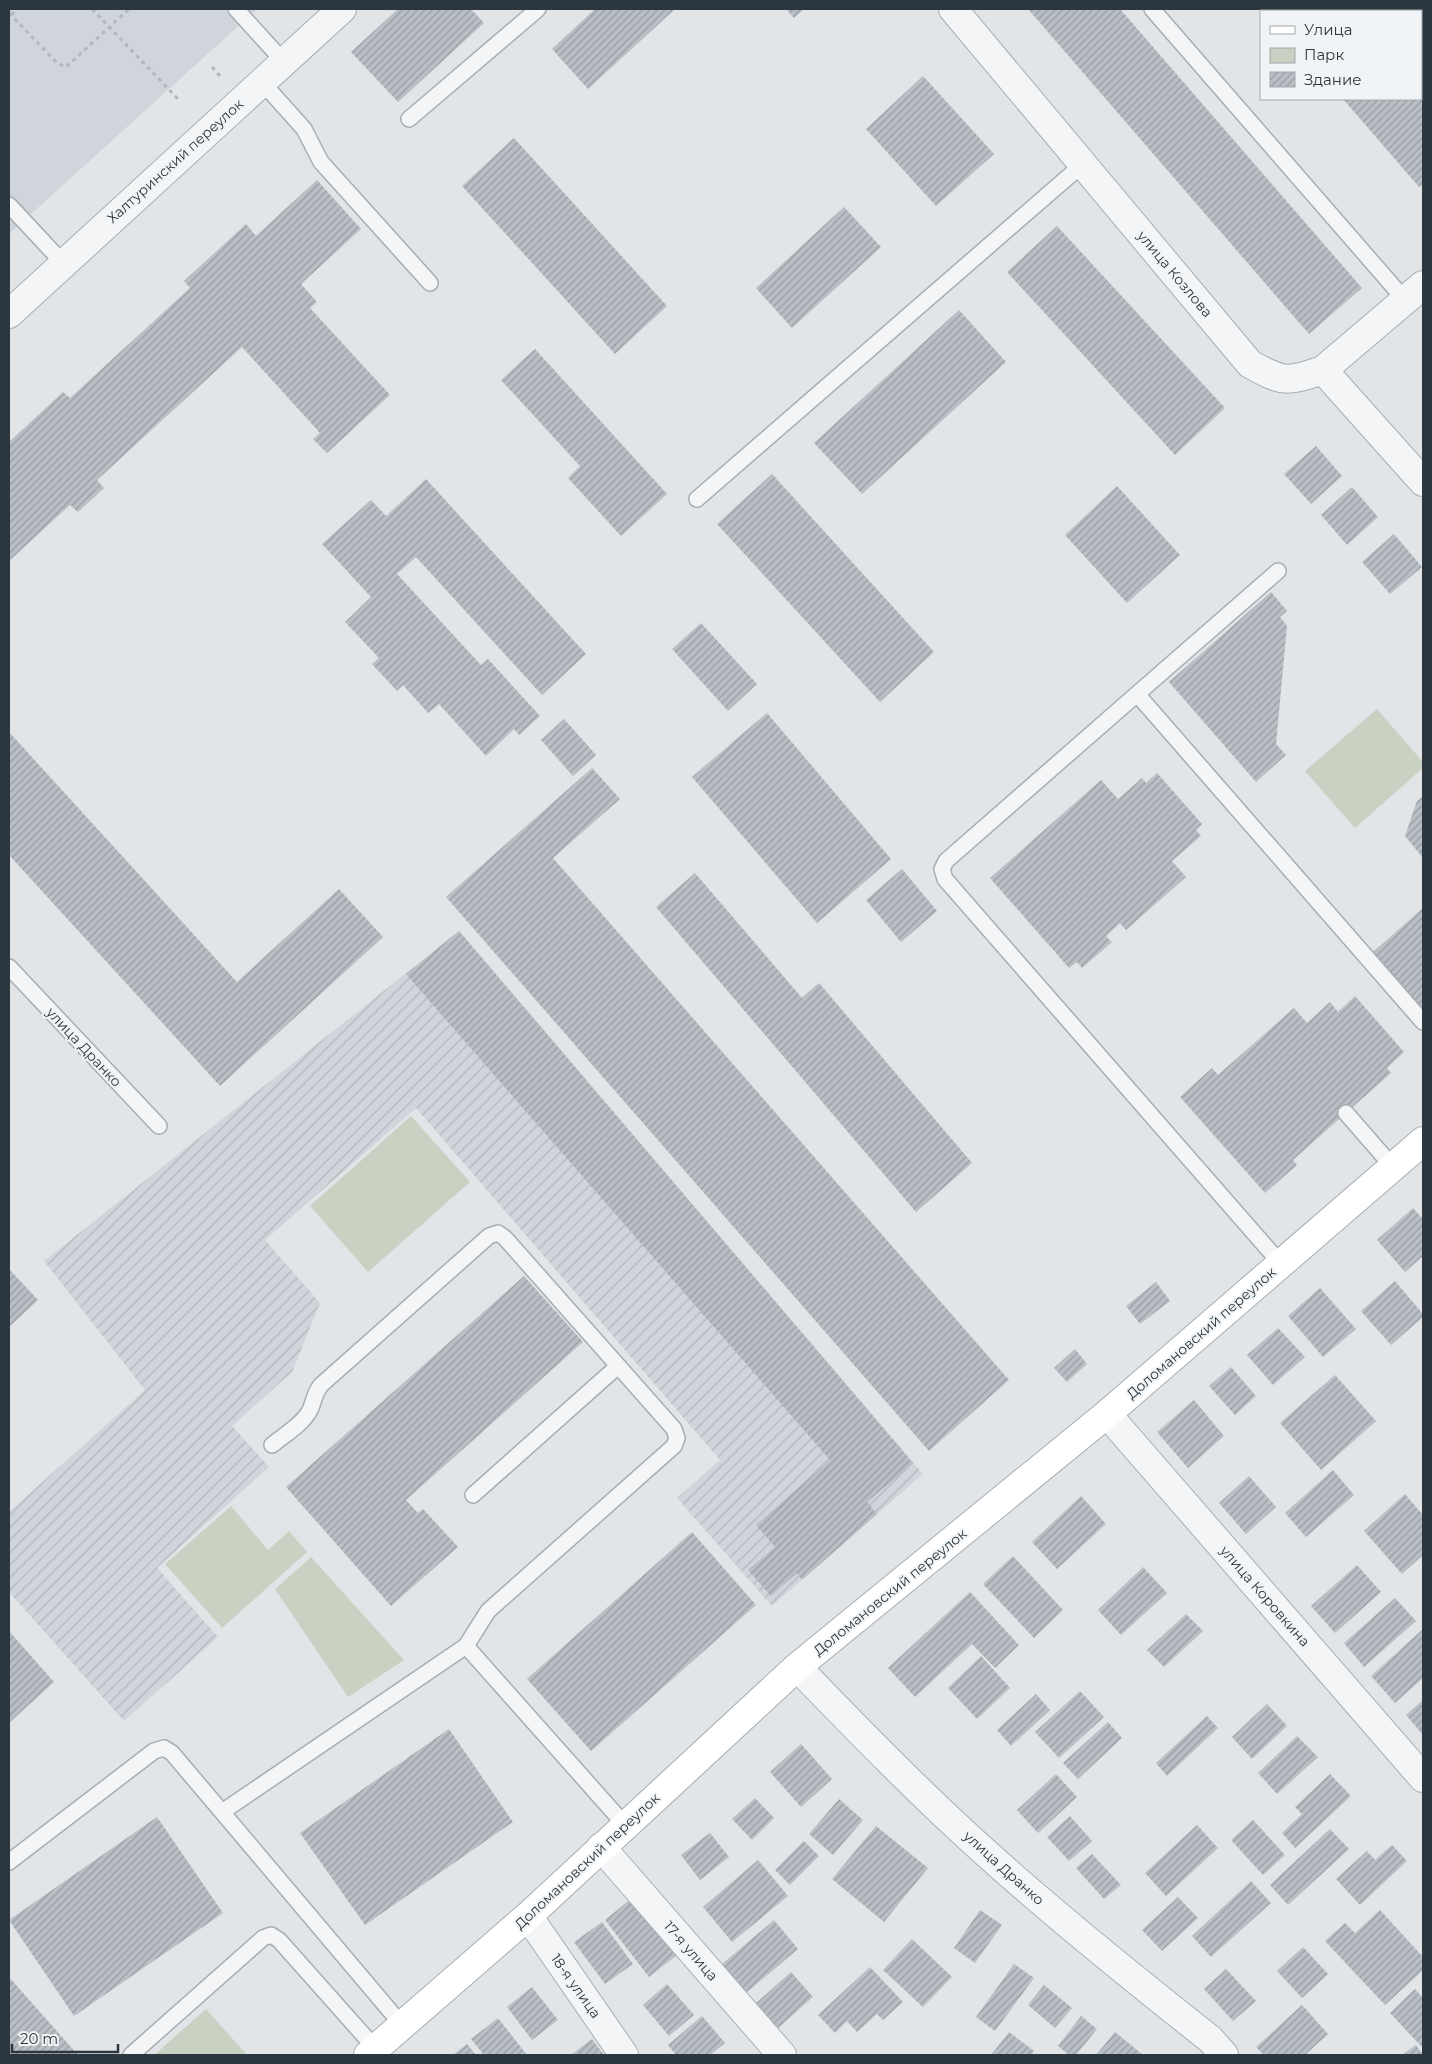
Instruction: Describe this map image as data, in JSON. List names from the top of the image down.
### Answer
{
  "streets": {
    "street": [
      "Халтуринский переулок",
      "улица Козлова",
      "улица Дранко",
      "Доломановский переулок",
      "улица Коровкина",
      "17-я улица",
      "18-я улица"
    ]
  },
  "crossings": [
    ["улица Дранко", "Доломановский переулок"],
    ["Доломановский переулок", "улица Коровкина"],
    ["Доломановский переулок", "17-я улица"],
    ["Доломановский переулок", "18-я улица"]
  ],
  "legend": ["Улица", "Парк", "Здание"],
  "scale_bar": "20 m"
}
